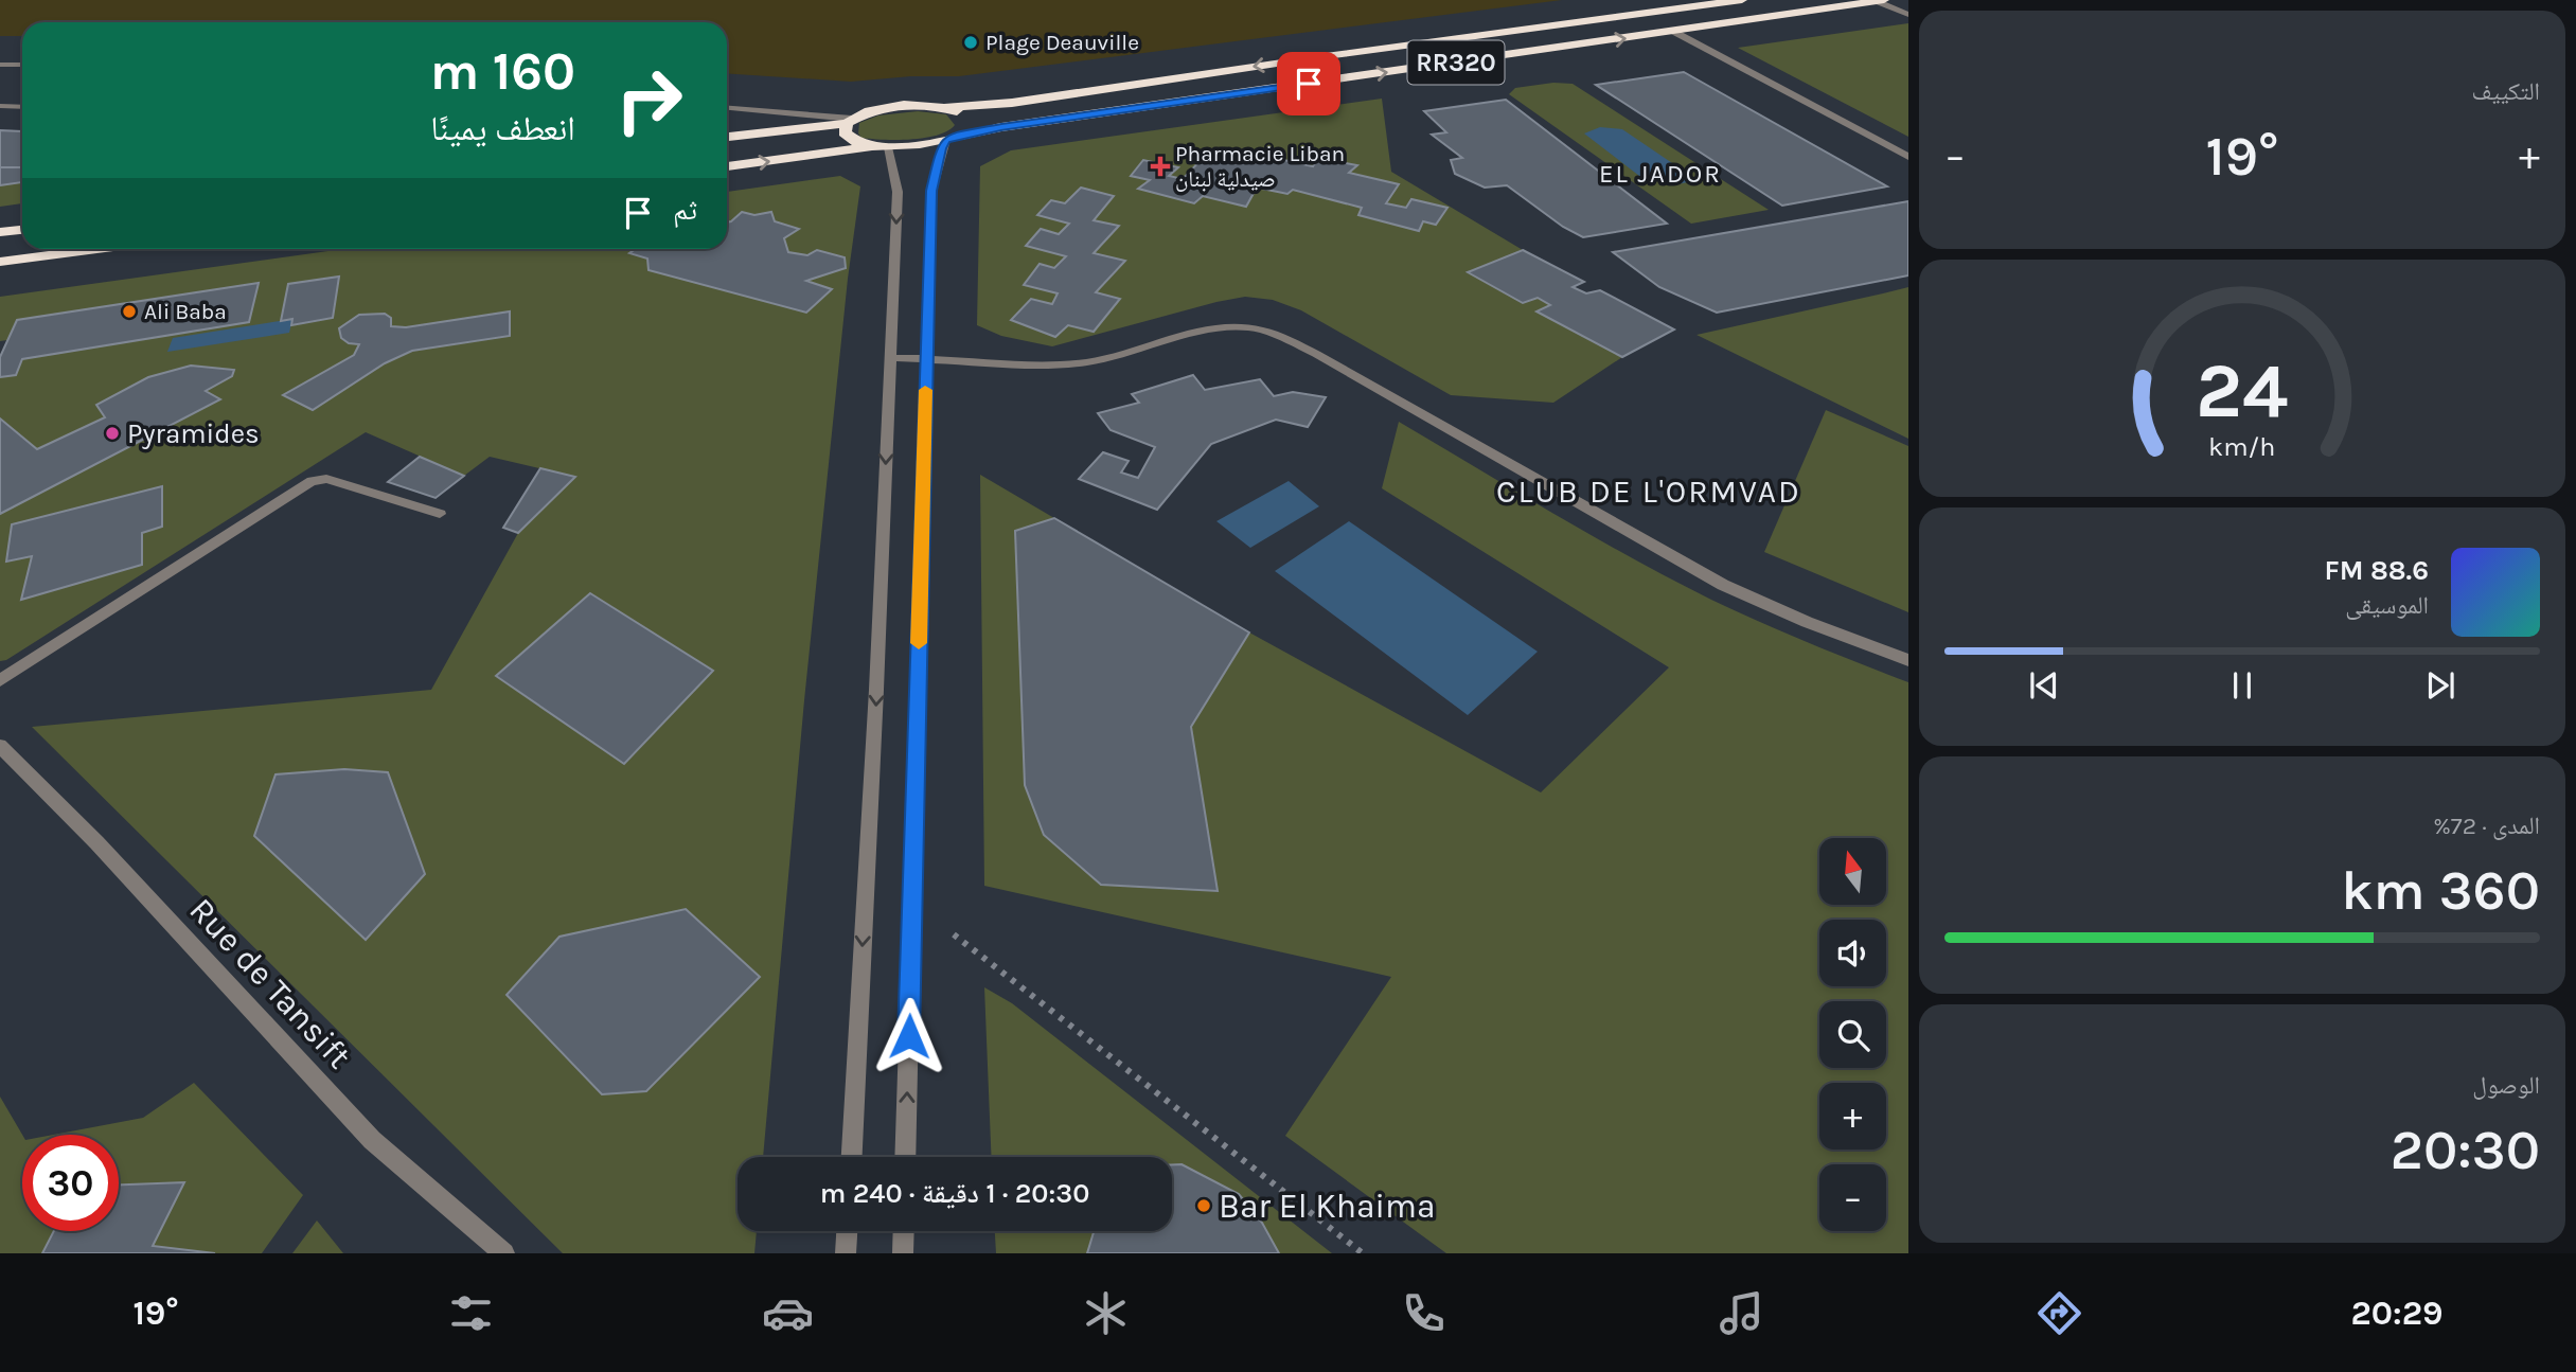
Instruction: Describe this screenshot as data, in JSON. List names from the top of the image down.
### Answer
{
  "streets": {
    "highway": ["RR320"],
    "street": ["Rue de Tansift"]
  },
  "districts": ["EL JADOR", "CLUB DE L'ORMVAD"],
  "places": {
    "other": [
      "Plage Deauville",
      "Ali Baba",
      "Pyramides",
      "Bar El Khaima"
    ],
    "health": ["Pharmacie Liban صيدلية لبنان"]
  },
  "north": "top",
  "page": {
    "tile": [
      "التكييف",
      ["المدى · 72%", "360 km"],
      ["الوصول", "20:30"]
    ],
    "turn": ["160 m", "انعطف يمينًا"],
    "heat": ["−", "19°", "+"],
    "then": "ثم",
    "song": ["88.6 FM", "الموسيقى"],
    "map_buttons": ["+", "−"],
    "limit": "30",
    "trip": "20:30 · 1 دقيقة · 240 m",
    "tabs": ["20:29", "19°"],
    "gauge": ["24", "km/h"]
  }
}
